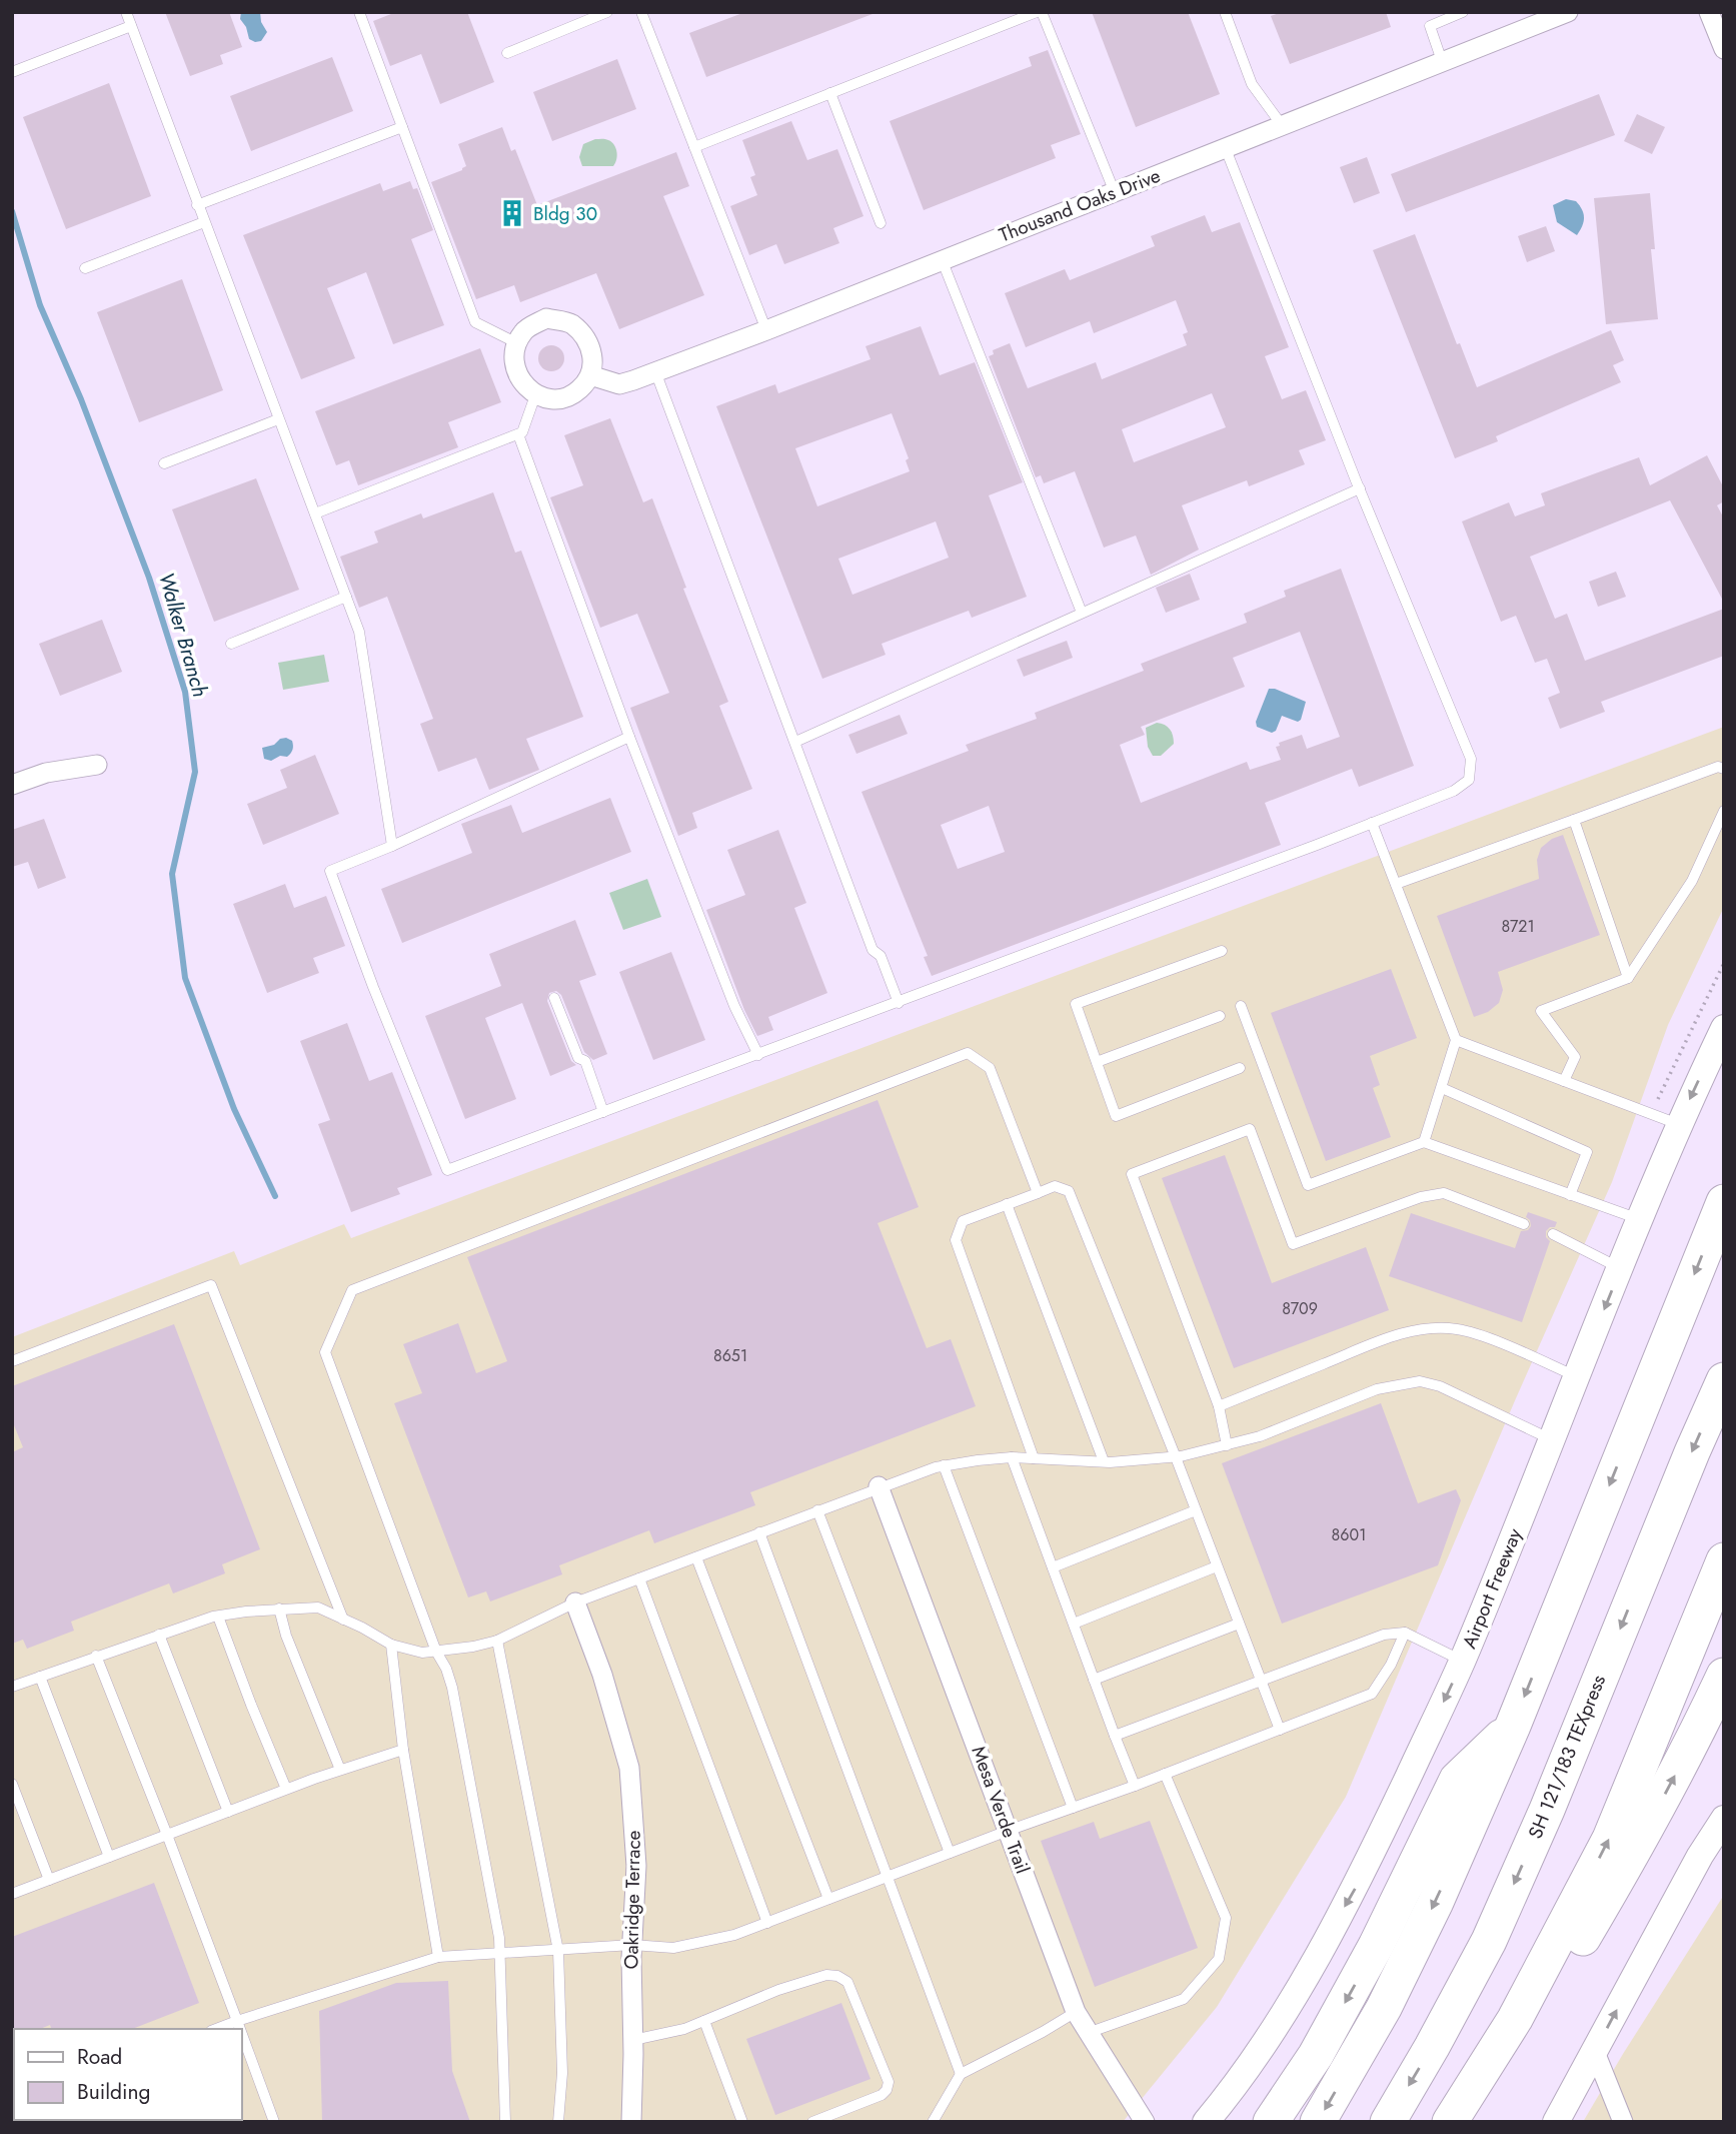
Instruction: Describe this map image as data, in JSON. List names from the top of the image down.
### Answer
{
  "streets": {
    "highway": ["SH 121/183 TEXpress"],
    "main road": ["Airport Freeway"],
    "street": ["Thousand Oaks Drive", "Mesa Verde Trail", "Oakridge Terrace"]
  },
  "one_way": ["Airport Freeway"],
  "water": ["Walker Branch"],
  "places": {
    "building": ["Bldg 30"]
  },
  "house_numbers": [
    "8721",
    "8709",
    "8651",
    "8601"
  ],
  "legend": ["Road", "Building"]
}
